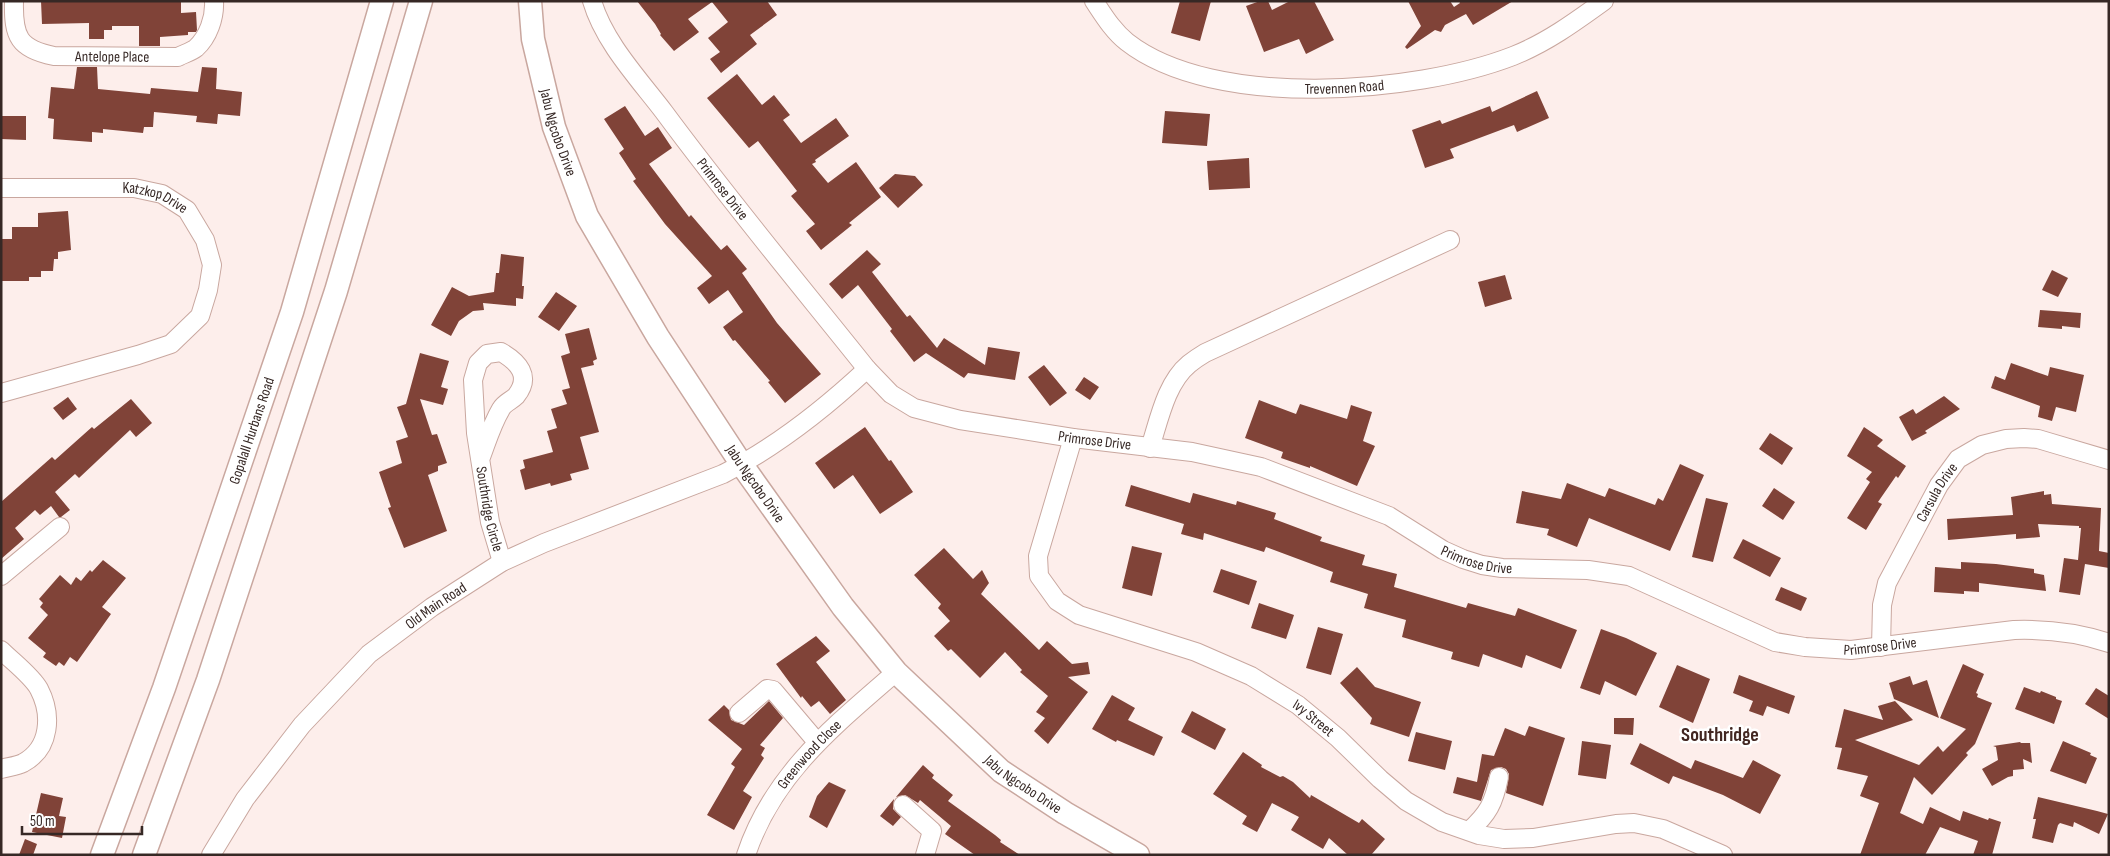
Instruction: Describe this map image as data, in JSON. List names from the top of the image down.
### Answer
{
  "streets": {
    "main road": ["Jabu Ngcobo Drive", "Gopalall Hurbans Road"],
    "street": [
      "Antelope Place",
      "Trevennen Road",
      "Primrose Drive",
      "Katzkop Drive",
      "Carsula Drive",
      "Southridge Circle",
      "Old Main Road",
      "Ivy Street",
      "Greenwood Close"
    ]
  },
  "crossings": [
    ["Jabu Ngcobo Drive", "Old Main Road"],
    ["Jabu Ngcobo Drive", "Greenwood Close"],
    ["Primrose Drive", "Carsula Drive"],
    ["Primrose Drive", "Ivy Street"],
    ["Southridge Circle", "Old Main Road"]
  ],
  "districts": ["Southridge"],
  "scale_bar": "50 m"
}
